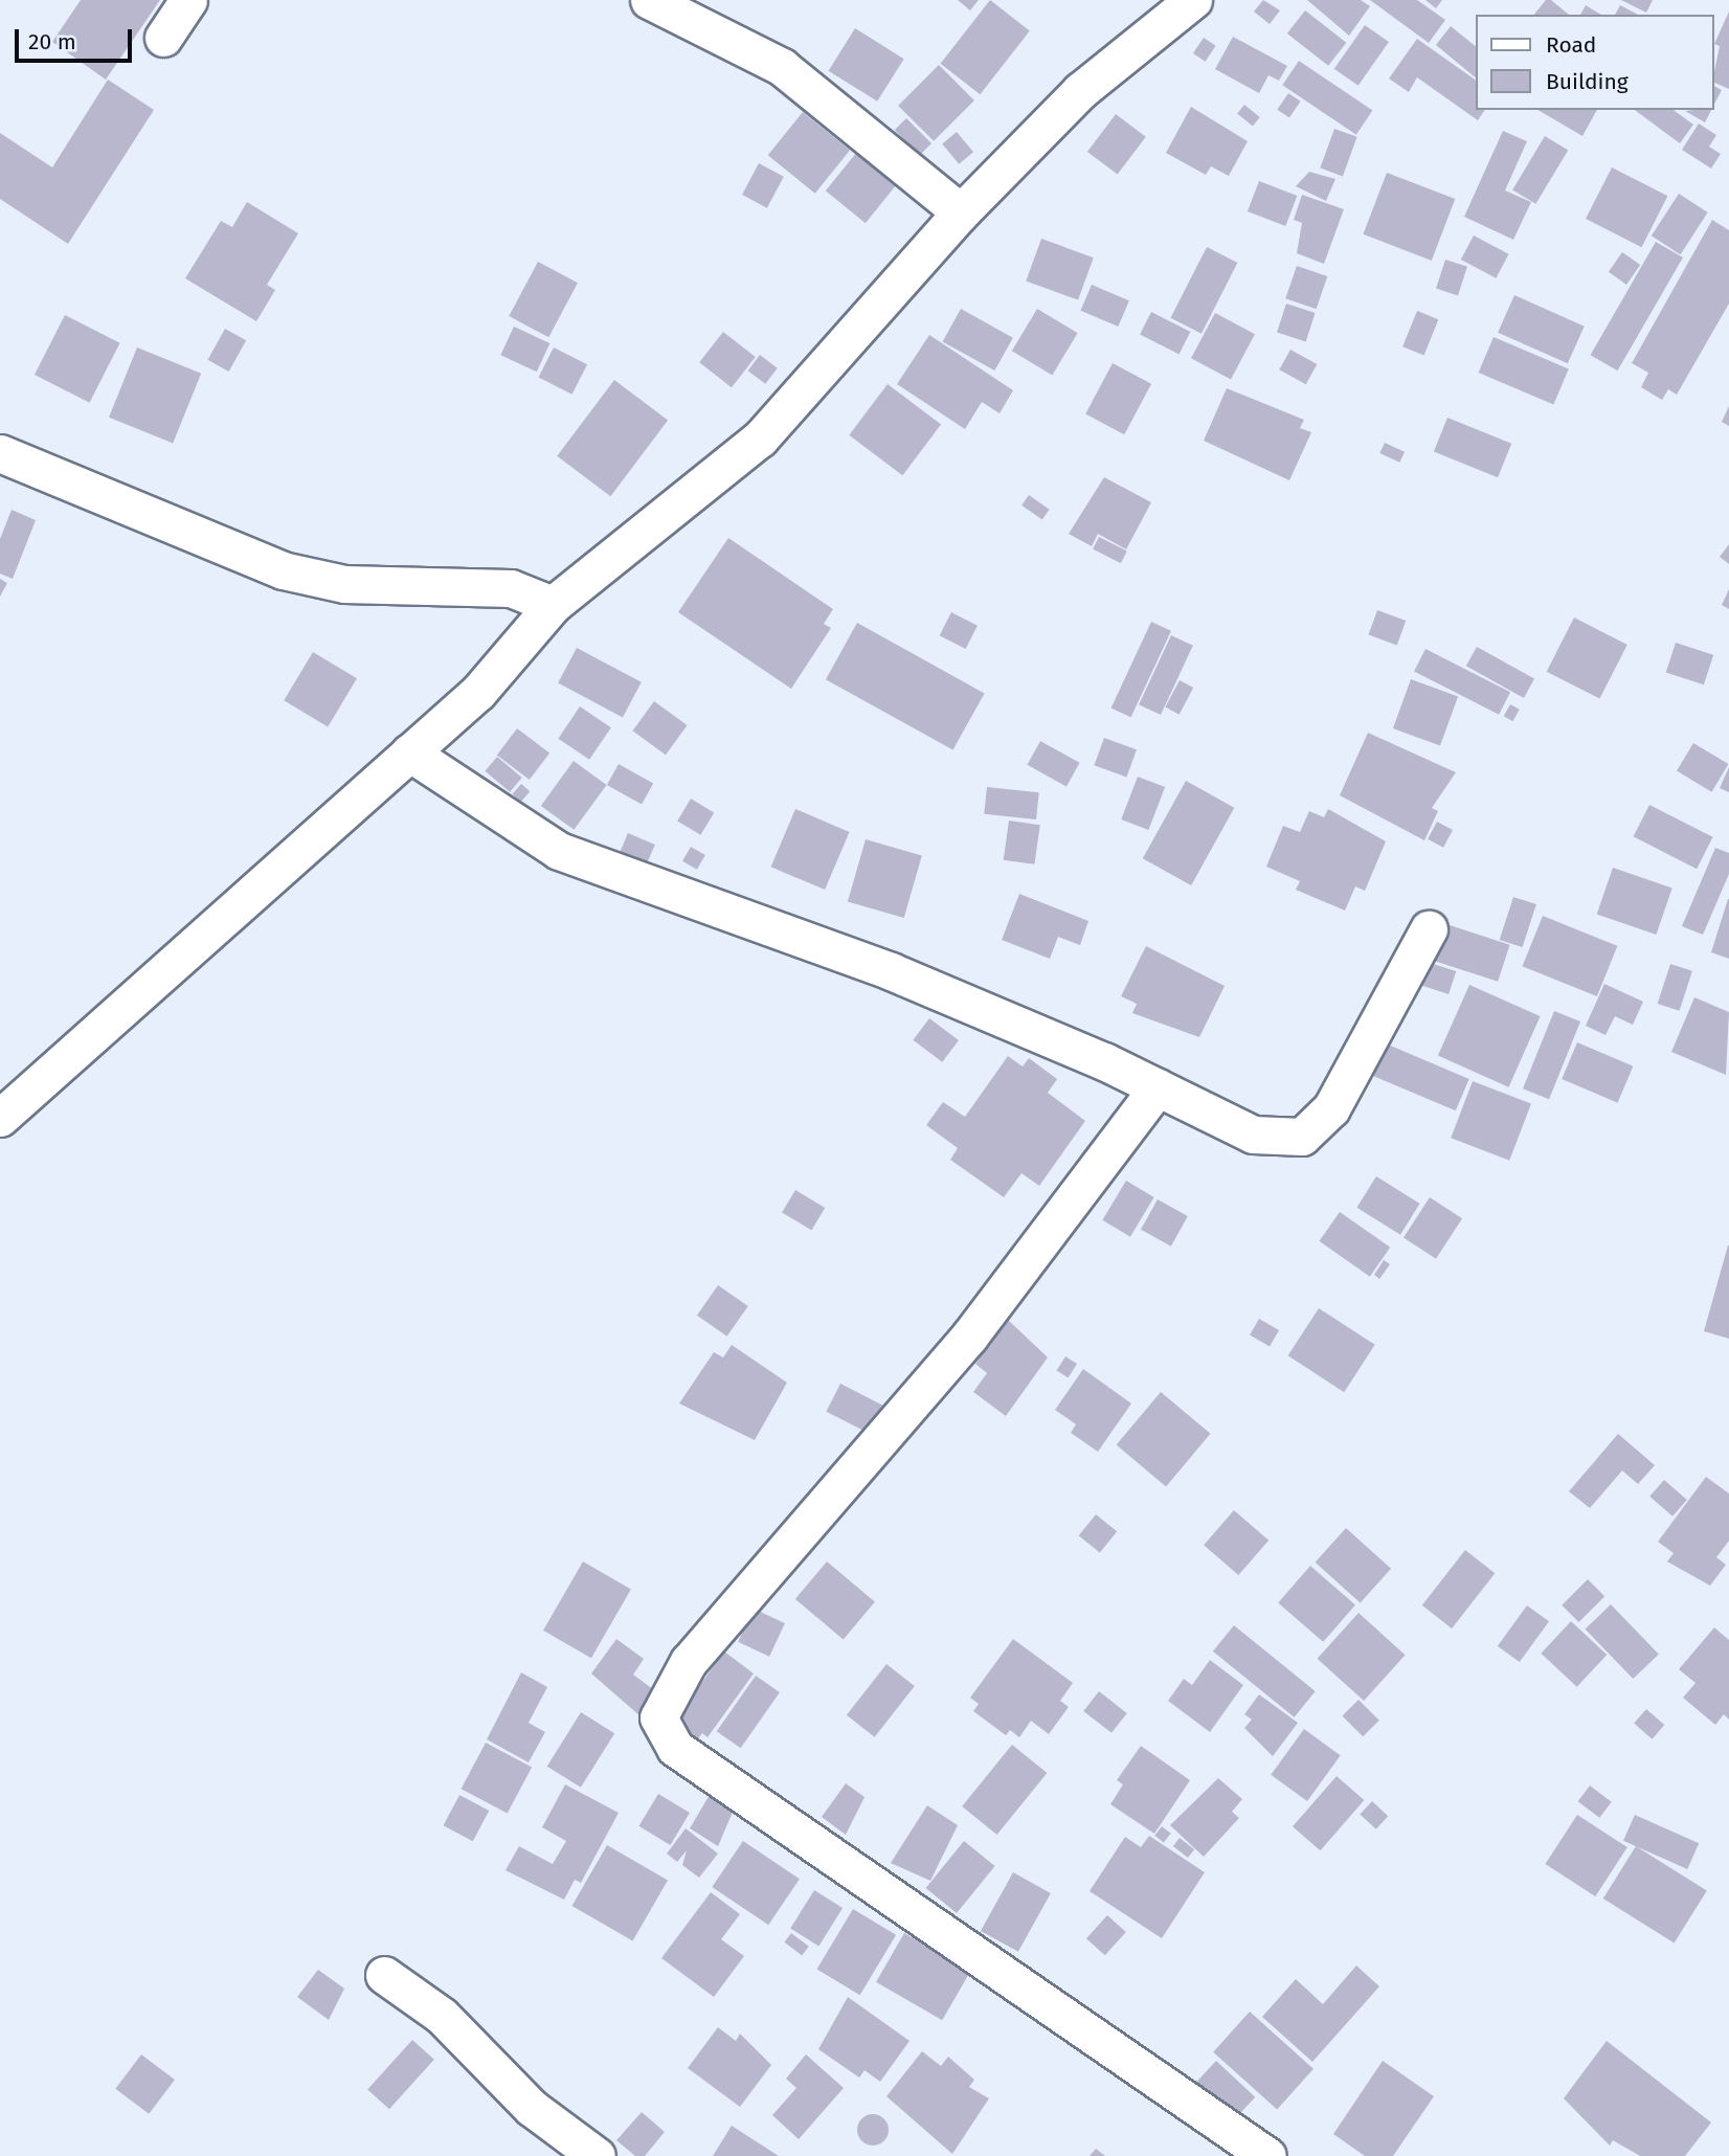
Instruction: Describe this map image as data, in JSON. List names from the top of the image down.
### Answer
{
  "legend": ["Road", "Building"],
  "scale_bar": "20 m"
}
